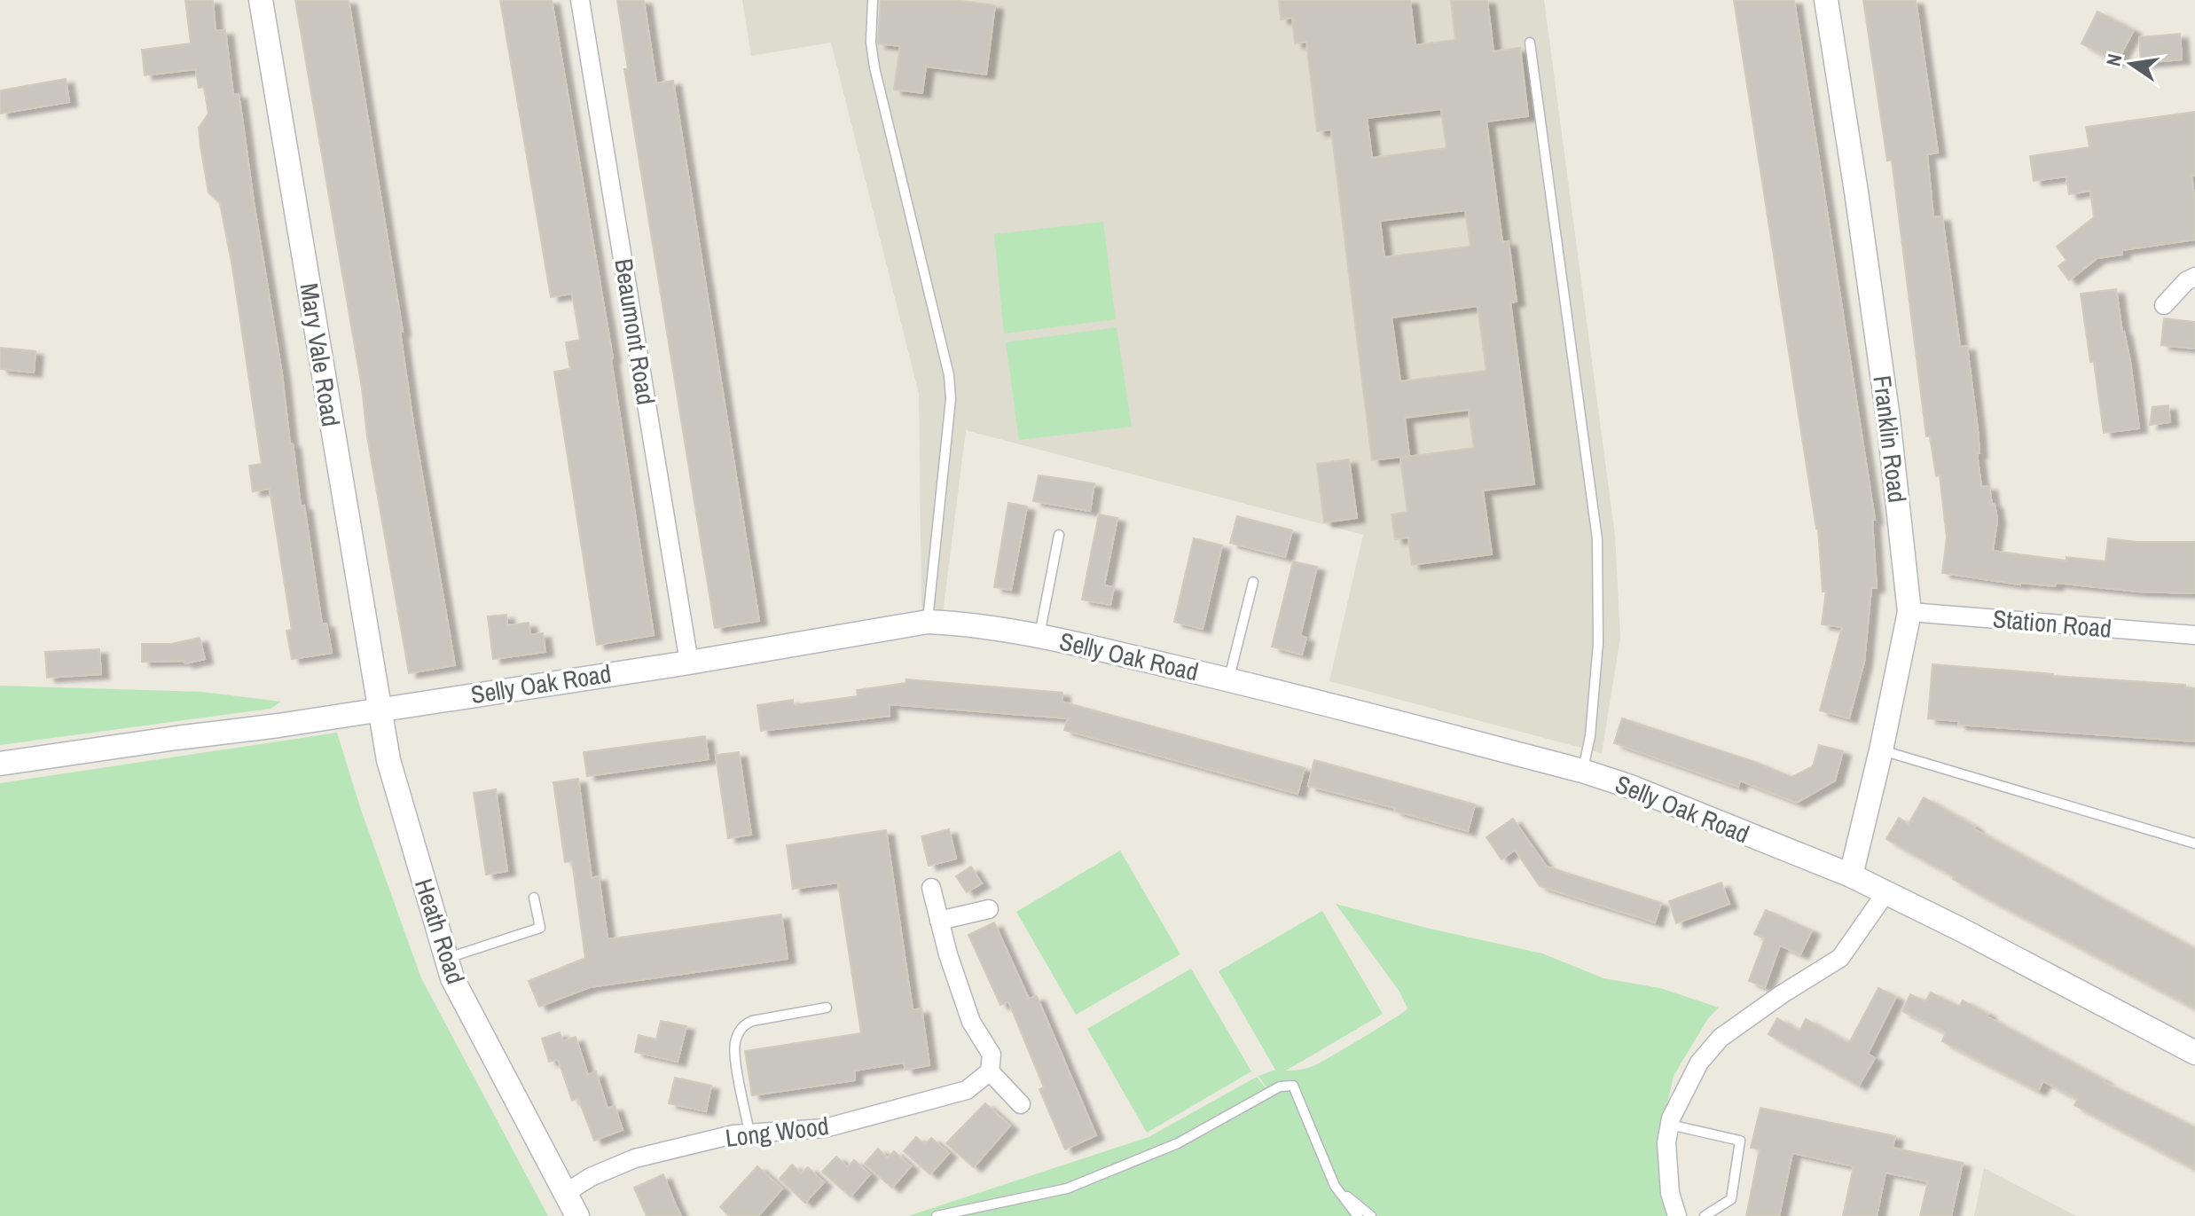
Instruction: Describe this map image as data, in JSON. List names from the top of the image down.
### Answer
{
  "streets": {
    "street": [
      "Beaumont Road",
      "Mary Vale Road",
      "Franklin Road",
      "Station Road",
      "Selly Oak Road",
      "Heath Road",
      "Long Wood"
    ]
  },
  "crossings": [
    ["Beaumont Road", "Selly Oak Road"],
    ["Mary Vale Road", "Selly Oak Road"],
    ["Mary Vale Road", "Heath Road"],
    ["Franklin Road", "Station Road"],
    ["Franklin Road", "Selly Oak Road"],
    ["Selly Oak Road", "Heath Road"],
    ["Heath Road", "Long Wood"]
  ],
  "north": "left"
}
